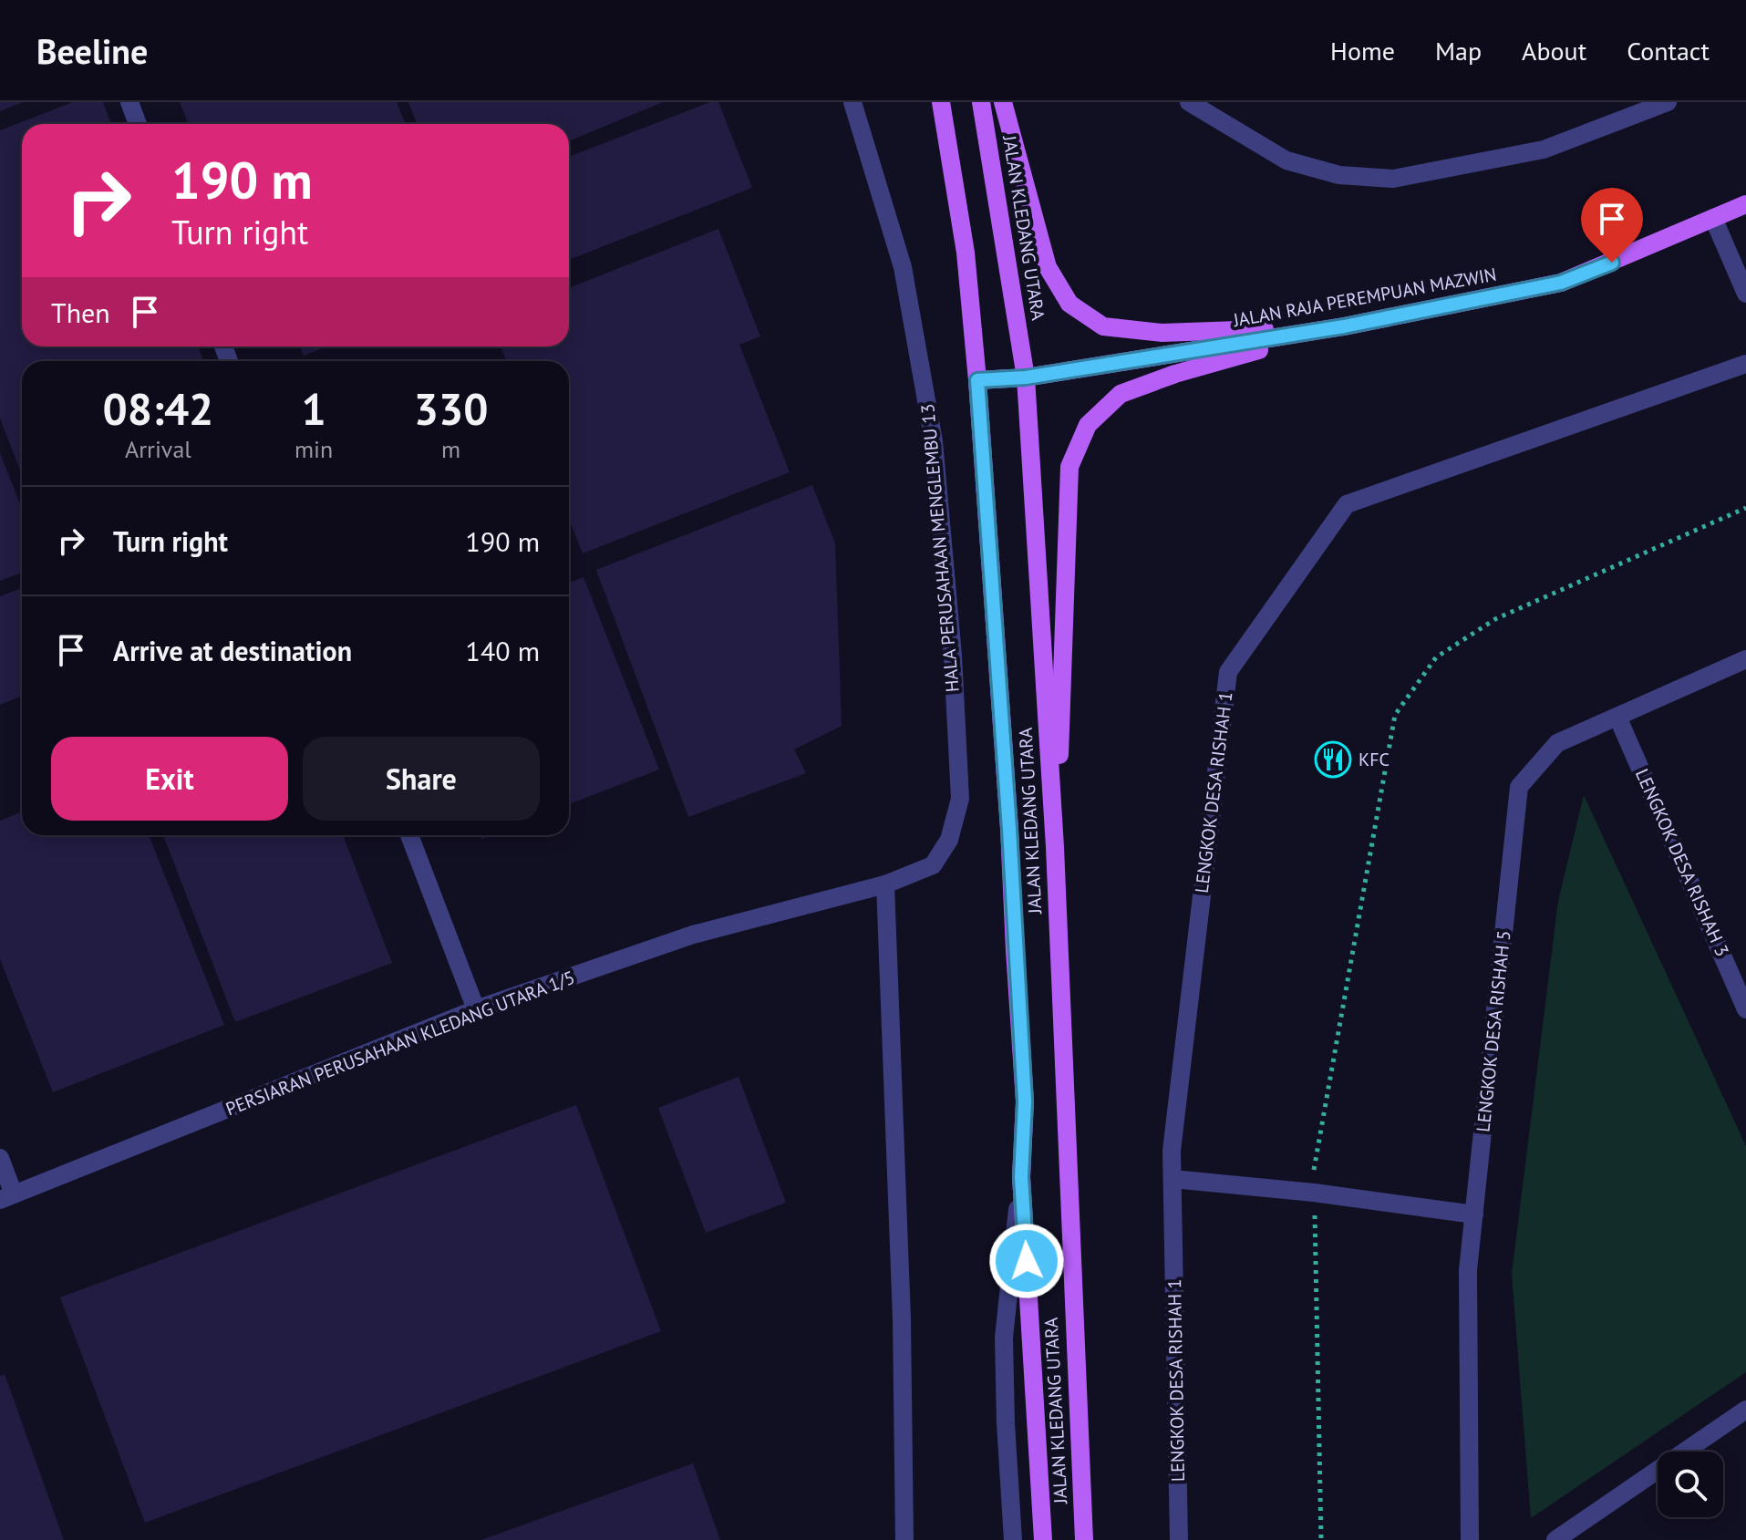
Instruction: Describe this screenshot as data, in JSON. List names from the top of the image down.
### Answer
{
  "streets": {
    "main road": ["JALAN KLEDANG UTARA", "JALAN RAJA PEREMPUAN MAZWIN"],
    "street": [
      "HALA PERUSAHAAN MENGLEMBU 13",
      "LENGKOK DESA RISHAH 1",
      "LENGKOK DESA RISHAH 3",
      "LENGKOK DESA RISHAH 5",
      "PERSIARAN PERUSAHAAN KLEDANG UTARA 1/5"
    ]
  },
  "crossings": [
    ["JALAN KLEDANG UTARA", "JALAN RAJA PEREMPUAN MAZWIN"],
    ["HALA PERUSAHAAN MENGLEMBU 13", "PERSIARAN PERUSAHAAN KLEDANG UTARA 1/5"],
    ["LENGKOK DESA RISHAH 3", "LENGKOK DESA RISHAH 5"]
  ],
  "places": {
    "restaurant": ["KFC"]
  },
  "page": {
    "header": "Beeline",
    "nav": [
      "Home",
      "Map",
      "About",
      "Contact"
    ],
    "turn": ["190 m", "Turn right"],
    "then": "Then",
    "eta": [
      "08:42",
      "Arrival",
      "1",
      "min",
      "330",
      "m"
    ],
    "list": [
      {
        "name": "Turn right",
        "value": "190 m"
      },
      {
        "name": "Arrive at destination",
        "value": "140 m"
      }
    ],
    "buttons": ["Exit", "Share"]
  }
}
